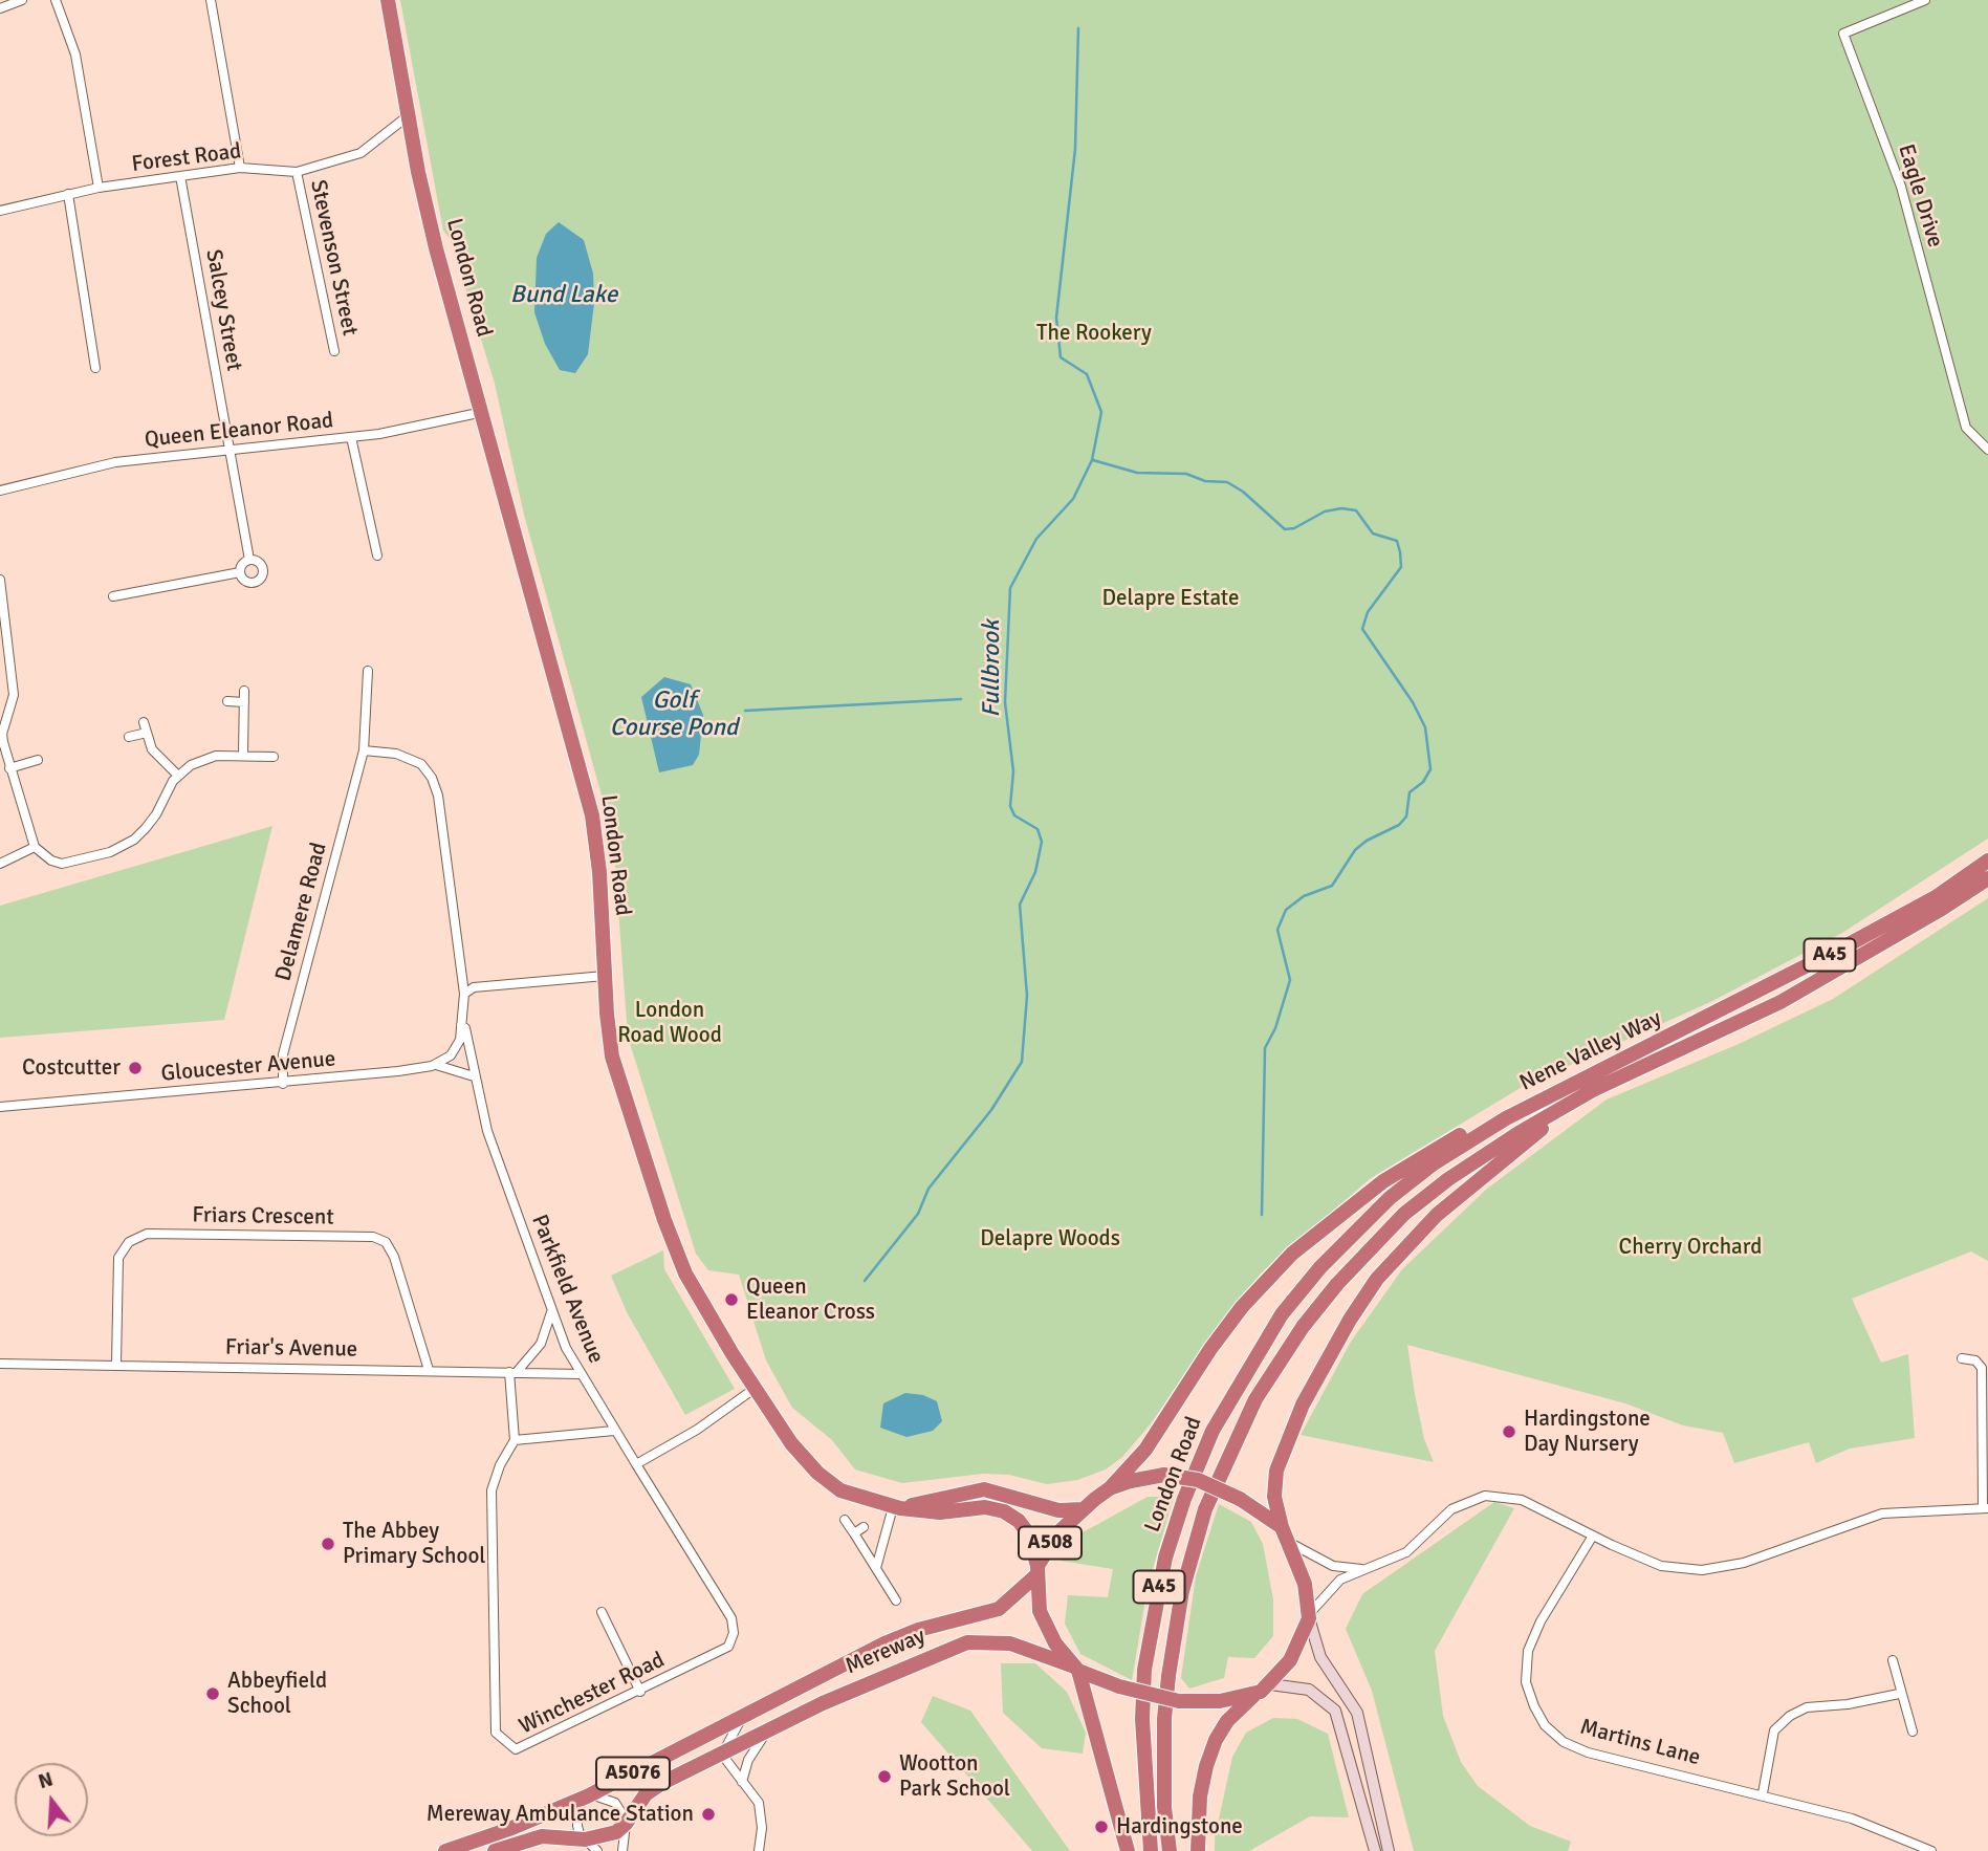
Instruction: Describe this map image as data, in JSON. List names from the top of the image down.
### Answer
{
  "streets": {
    "highway": [
      "London Road",
      "A45",
      "Nene Valley Way",
      "A508",
      "Mereway",
      "A5076"
    ],
    "street": [
      "Forest Road",
      "Eagle Drive",
      "Stevenson Street",
      "Salcey Street",
      "Queen Eleanor Road",
      "Delamere Road",
      "Gloucester Avenue",
      "Friars Crescent",
      "Parkfield Avenue",
      "Friar's Avenue",
      "Winchester Road",
      "Martins Lane"
    ]
  },
  "crossings": [
    ["Forest Road", "Stevenson Street"],
    ["Forest Road", "London Road"],
    ["Forest Road", "Salcey Street"],
    ["London Road", "Queen Eleanor Road"],
    ["London Road", "Nene Valley Way"],
    ["London Road", "A508"],
    ["London Road", "Mereway"],
    ["Salcey Street", "Queen Eleanor Road"],
    ["Delamere Road", "Gloucester Avenue"],
    ["Friars Crescent", "Friar's Avenue"],
    ["Parkfield Avenue", "Friar's Avenue"],
    ["Parkfield Avenue", "Winchester Road"],
    ["A508", "Mereway"]
  ],
  "water": ["Bund Lake", "Fullbrook", "Golf Course Pond"],
  "parks": [
    "The Rookery",
    "Delapre Estate",
    "London Road Wood",
    "Delapre Woods",
    "Cherry Orchard"
  ],
  "places": [
    "Costcutter",
    "Queen Eleanor Cross",
    "Hardingstone Day Nursery",
    "The Abbey Primary School",
    "Abbeyfield School",
    "Wootton Park School",
    "Mereway Ambulance Station",
    "Hardingstone"
  ],
  "north": "top"
}
